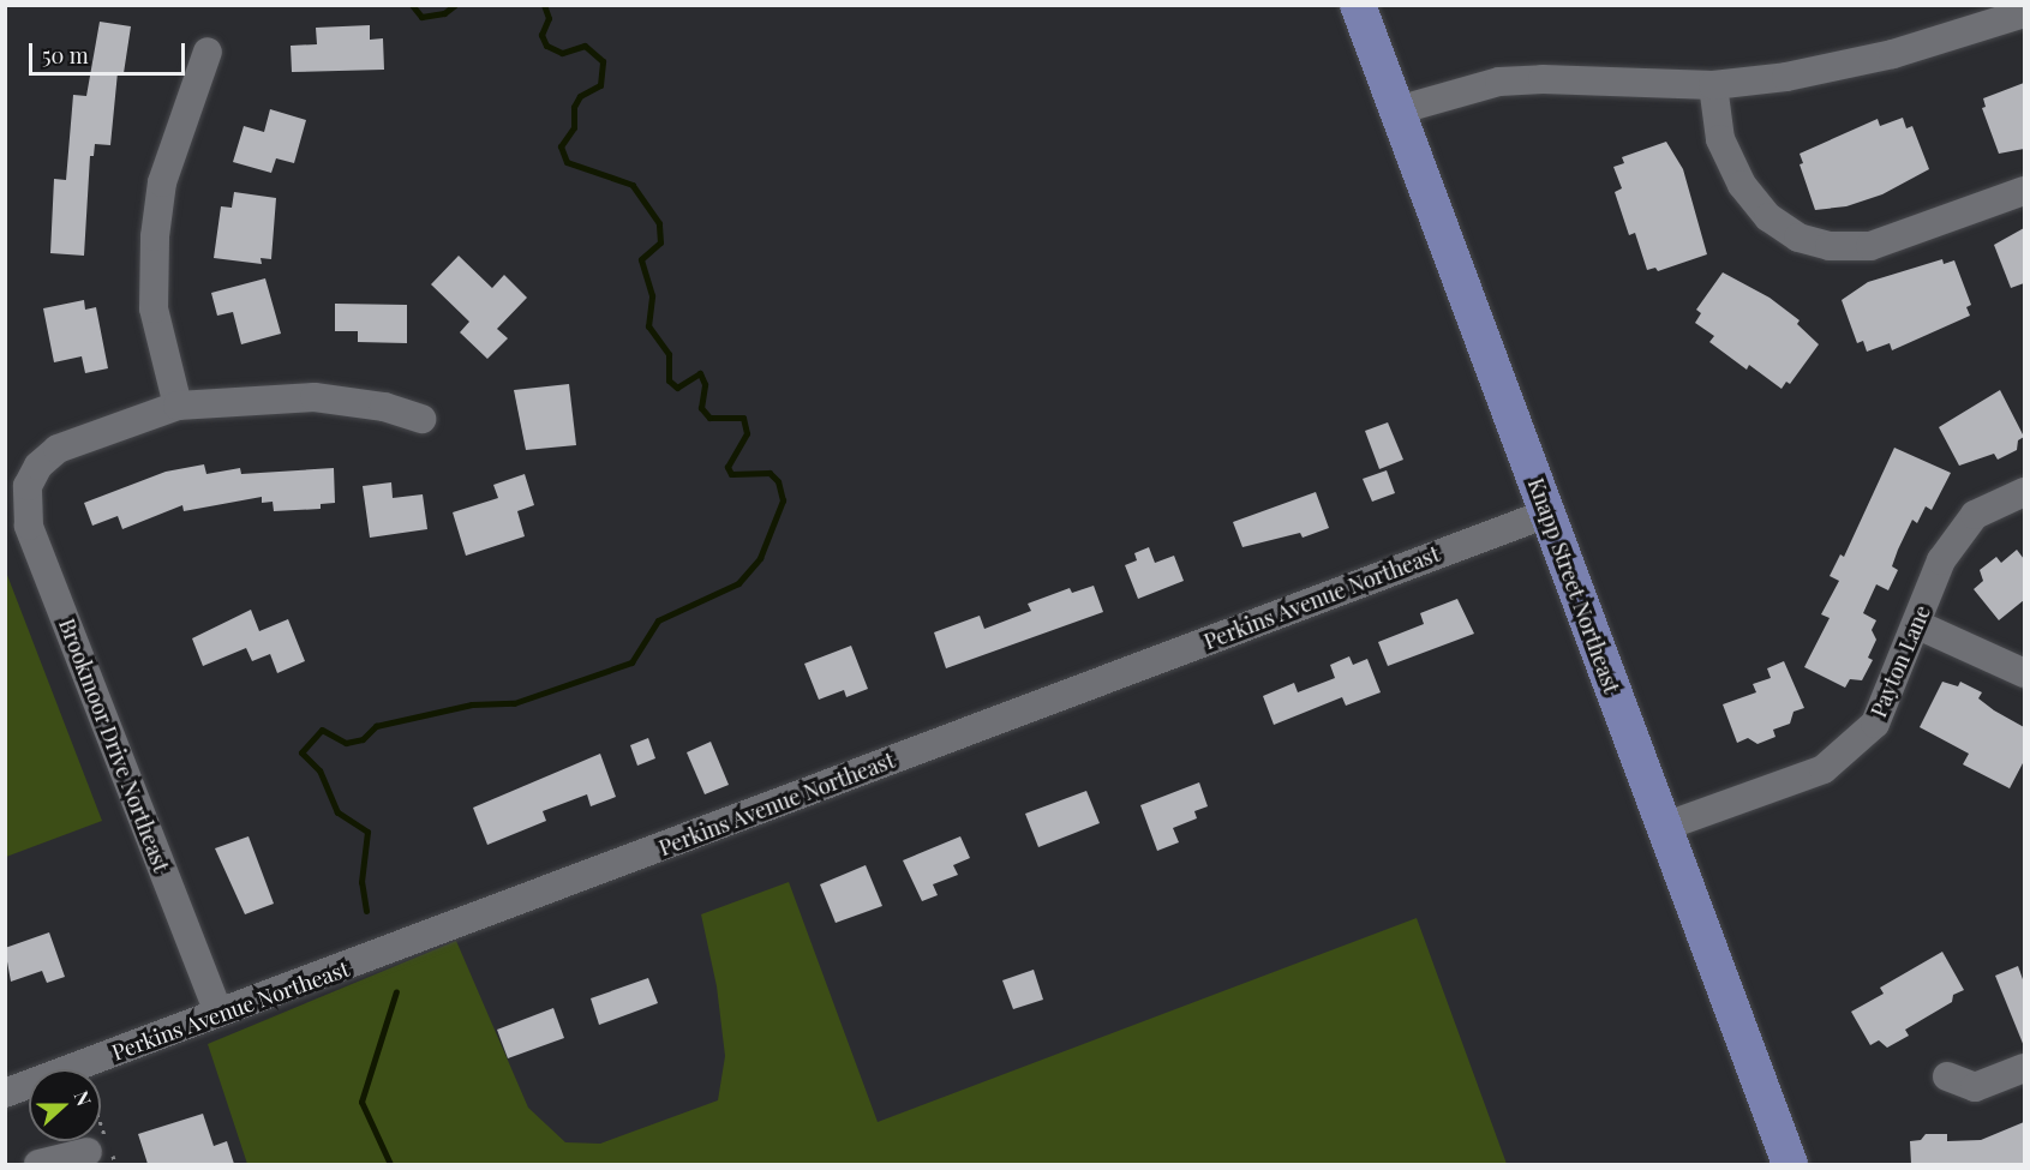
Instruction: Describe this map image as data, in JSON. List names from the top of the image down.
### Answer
{
  "streets": {
    "main road": ["Knapp Street Northeast"],
    "street": ["Perkins Avenue Northeast", "Payton Lane", "Brookmoor Drive Northeast"]
  },
  "crossings": [
    ["Knapp Street Northeast", "Perkins Avenue Northeast"],
    ["Knapp Street Northeast", "Payton Lane"],
    ["Perkins Avenue Northeast", "Brookmoor Drive Northeast"]
  ],
  "scale_bar": "50 m",
  "north": "right"
}
